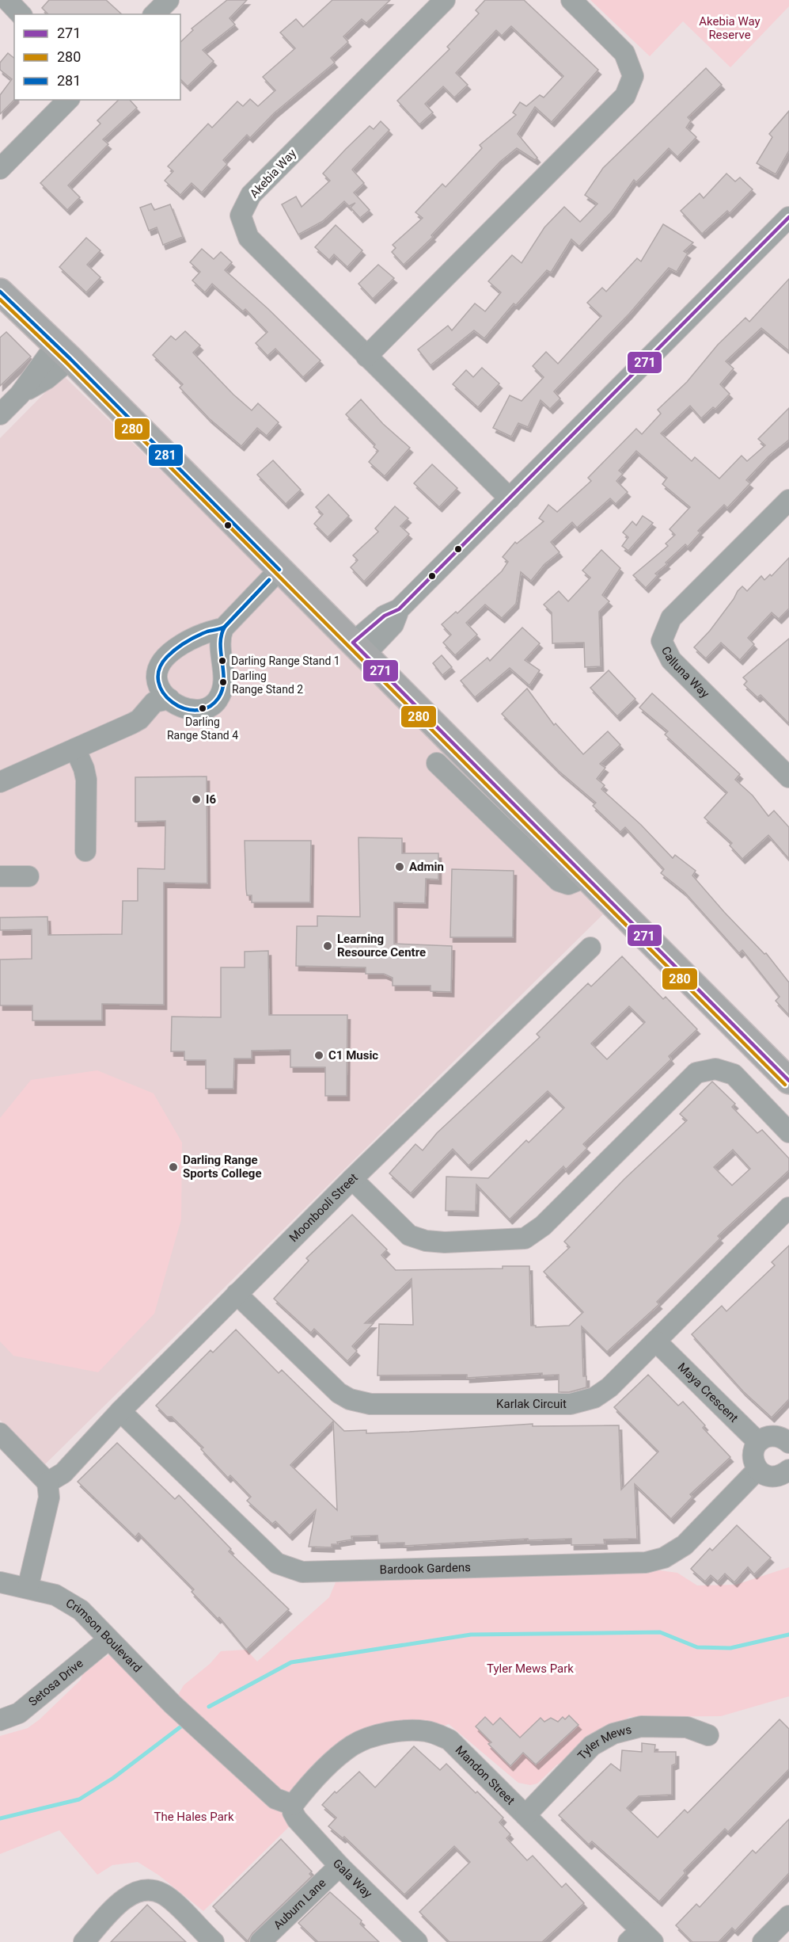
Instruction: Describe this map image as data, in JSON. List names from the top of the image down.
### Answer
{
  "streets": {
    "street": [
      "Akebia Way",
      "Calluna Way",
      "Moonbooli Street",
      "Maya Crescent",
      "Karlak Circuit",
      "Bardook Gardens",
      "Crimson Boulevard",
      "Setosa Drive",
      "Tyler Mews",
      "Mandon Street",
      "Gala Way",
      "Auburn Lane"
    ]
  },
  "crossings": [
    ["Moonbooli Street", "Karlak Circuit"],
    ["Moonbooli Street", "Bardook Gardens"],
    ["Maya Crescent", "Karlak Circuit"],
    ["Crimson Boulevard", "Setosa Drive"],
    ["Crimson Boulevard", "Mandon Street"],
    ["Crimson Boulevard", "Gala Way"],
    ["Tyler Mews", "Mandon Street"],
    ["Mandon Street", "Gala Way"],
    ["Gala Way", "Auburn Lane"]
  ],
  "parks": ["Akebia Way Reserve", "Tyler Mews Park", "The Hales Park"],
  "places": [
    "Darling Range Stand 1",
    "Darling Range Stand 2",
    "Darling Range Stand 4",
    "I6",
    "Admin",
    "Learning Resource Centre",
    "C1 Music",
    "Darling Range Sports College"
  ],
  "lines": ["transit line 271", "transit line 281", "transit line 280"],
  "legend": ["271", "280", "281"]
}
